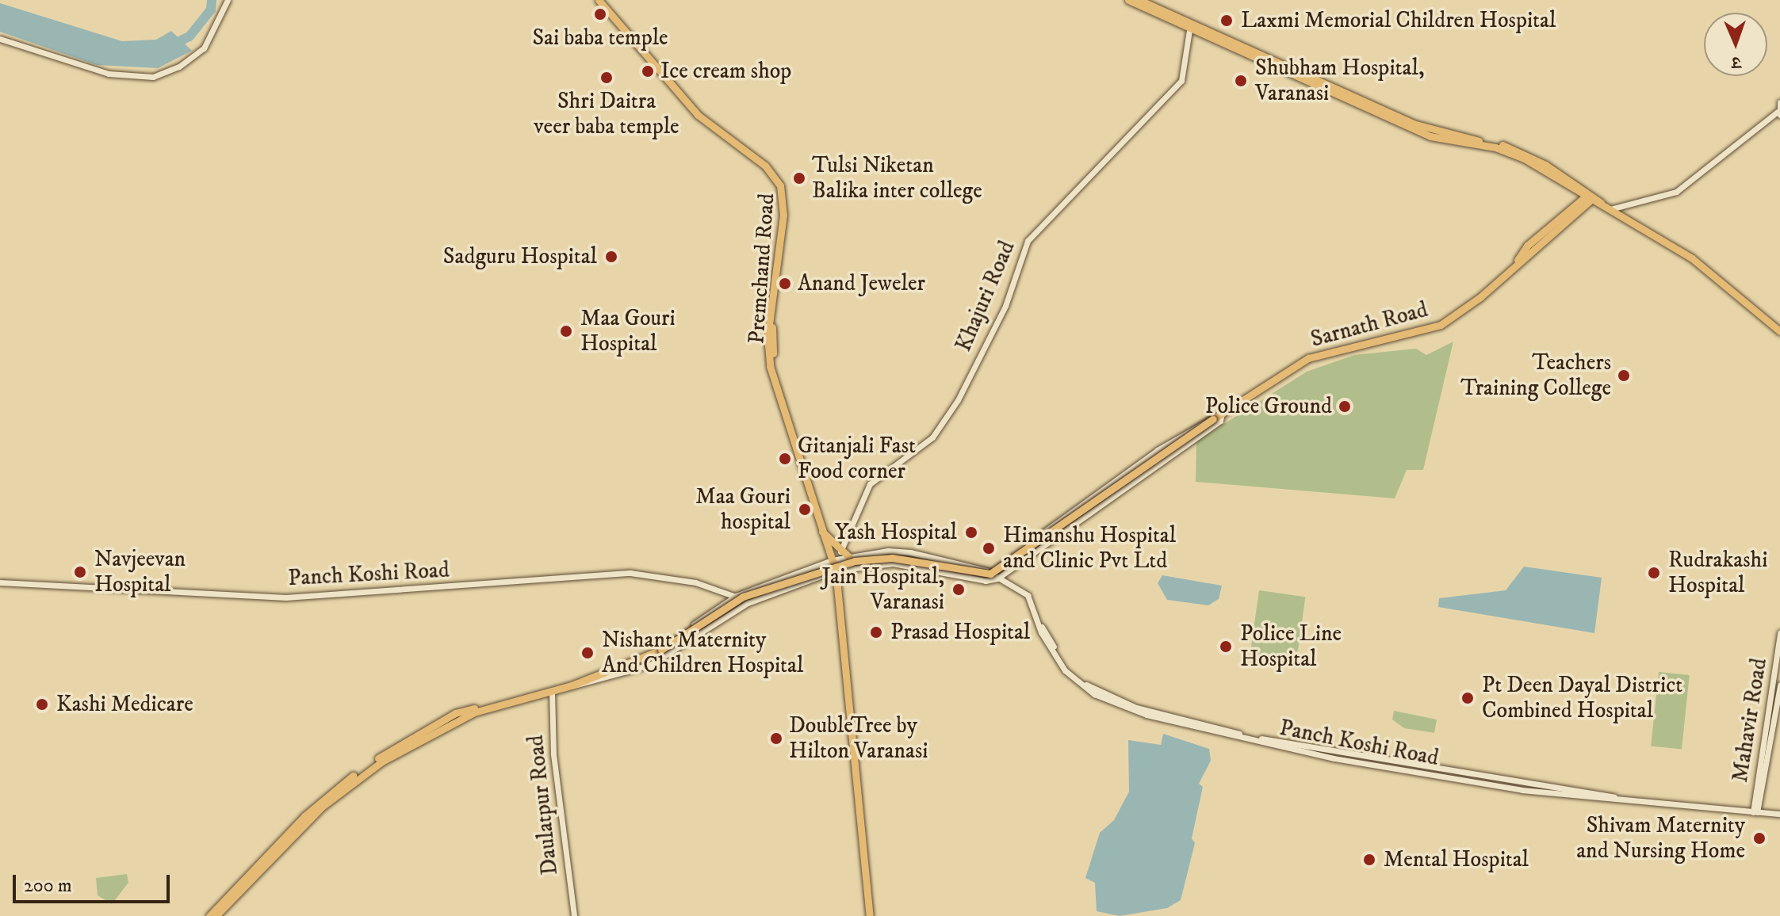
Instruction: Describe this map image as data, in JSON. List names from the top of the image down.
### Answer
{
  "streets": {
    "highway": ["Premchand Road", "Sarnath Road"],
    "street": [
      "Khajuri Road",
      "Panch Koshi Road",
      "Mahavir Road",
      "Daulatpur Road"
    ]
  },
  "crossings": [
    ["Premchand Road", "Panch Koshi Road"],
    ["Sarnath Road", "Daulatpur Road"],
    ["Panch Koshi Road", "Mahavir Road"]
  ],
  "places": [
    "Sai baba temple",
    "Laxmi Memorial Children Hospital",
    "Ice cream shop",
    "Shri Daitra veer baba temple",
    "Shubham Hospital, Varanasi",
    "Tulsi Niketan Balika inter college",
    "Sadguru Hospital",
    "Anand Jeweler",
    "Maa Gouri Hospital",
    "Teachers Training College",
    "Police Ground",
    "Gitanjali Fast Food corner",
    "Maa Gouri hospital",
    "Yash Hospital",
    "Himanshu Hospital and Clinic Pvt Ltd",
    "Navjeevan Hospital",
    "Rudrakashi Hospital",
    "Jain Hospital, Varanasi",
    "Prasad Hospital",
    "Police Line Hospital",
    "Nishant Maternity And Children Hospital",
    "Pt Deen Dayal District Combined Hospital",
    "Kashi Medicare",
    "DoubleTree by Hilton Varanasi",
    "Shivam Maternity and Nursing Home",
    "Mental Hospital"
  ],
  "scale_bar": "200 m",
  "north": "bottom"
}
